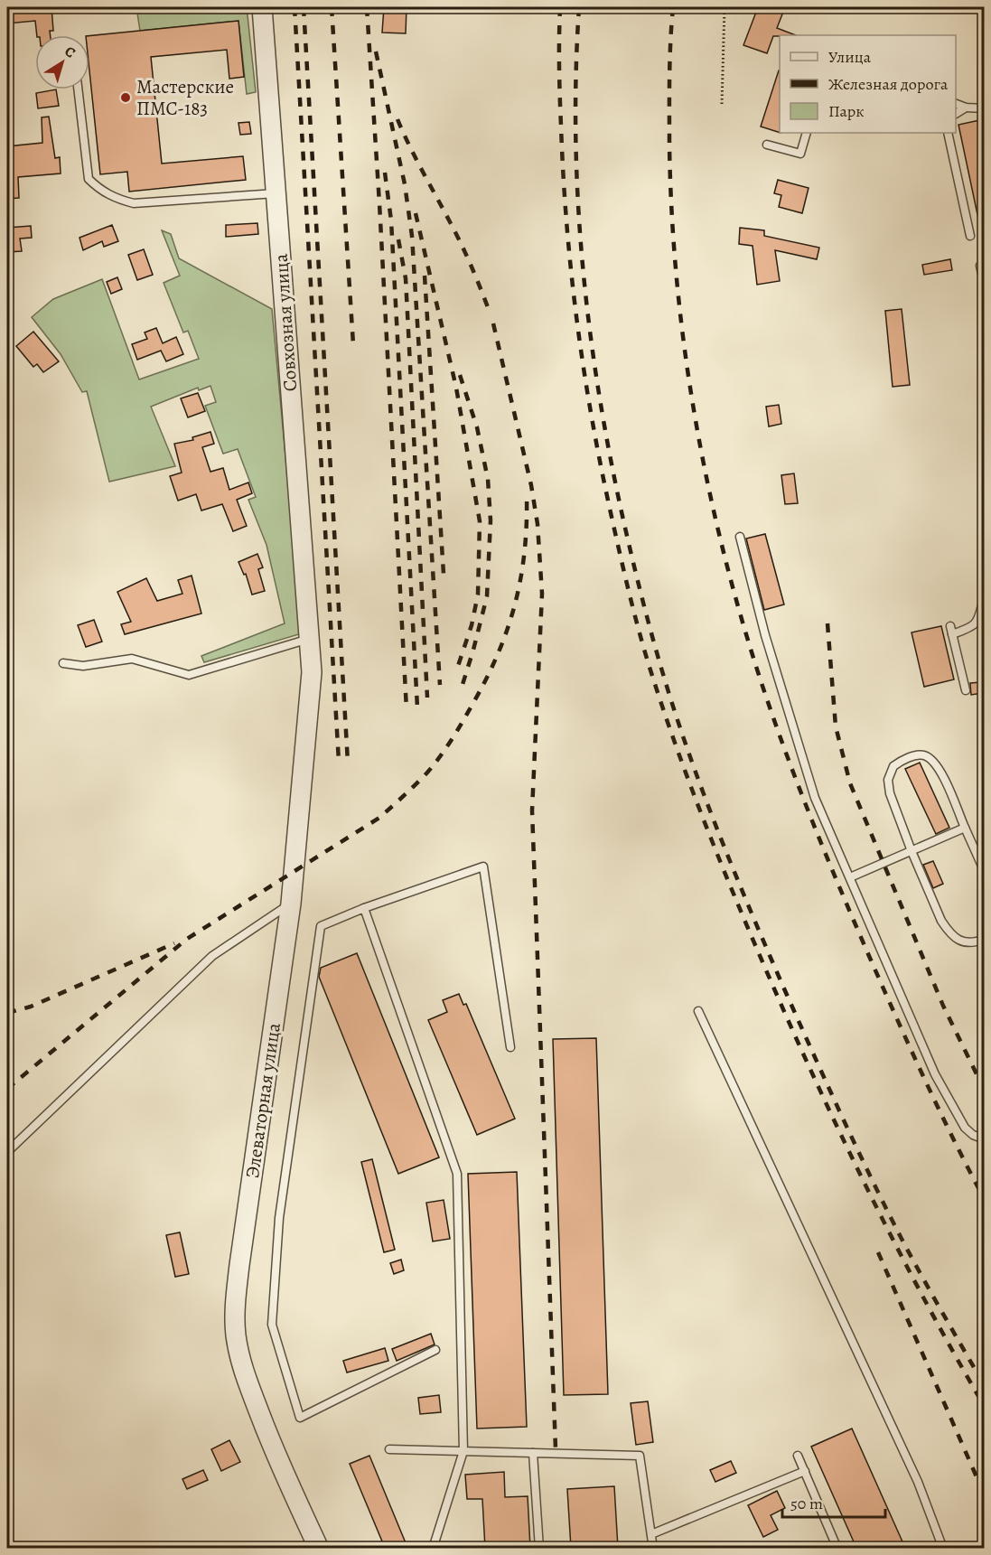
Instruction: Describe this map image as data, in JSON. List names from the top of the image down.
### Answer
{
  "streets": {
    "street": ["Совхозная улица", "Элеваторная улица"]
  },
  "crossings": [
    ["Совхозная улица", "Элеваторная улица"]
  ],
  "places": ["Мастерские ПМС-183"],
  "legend": ["Улица", "Железная дорога", "Парк"],
  "scale_bar": "50 m",
  "north": "top right"
}
